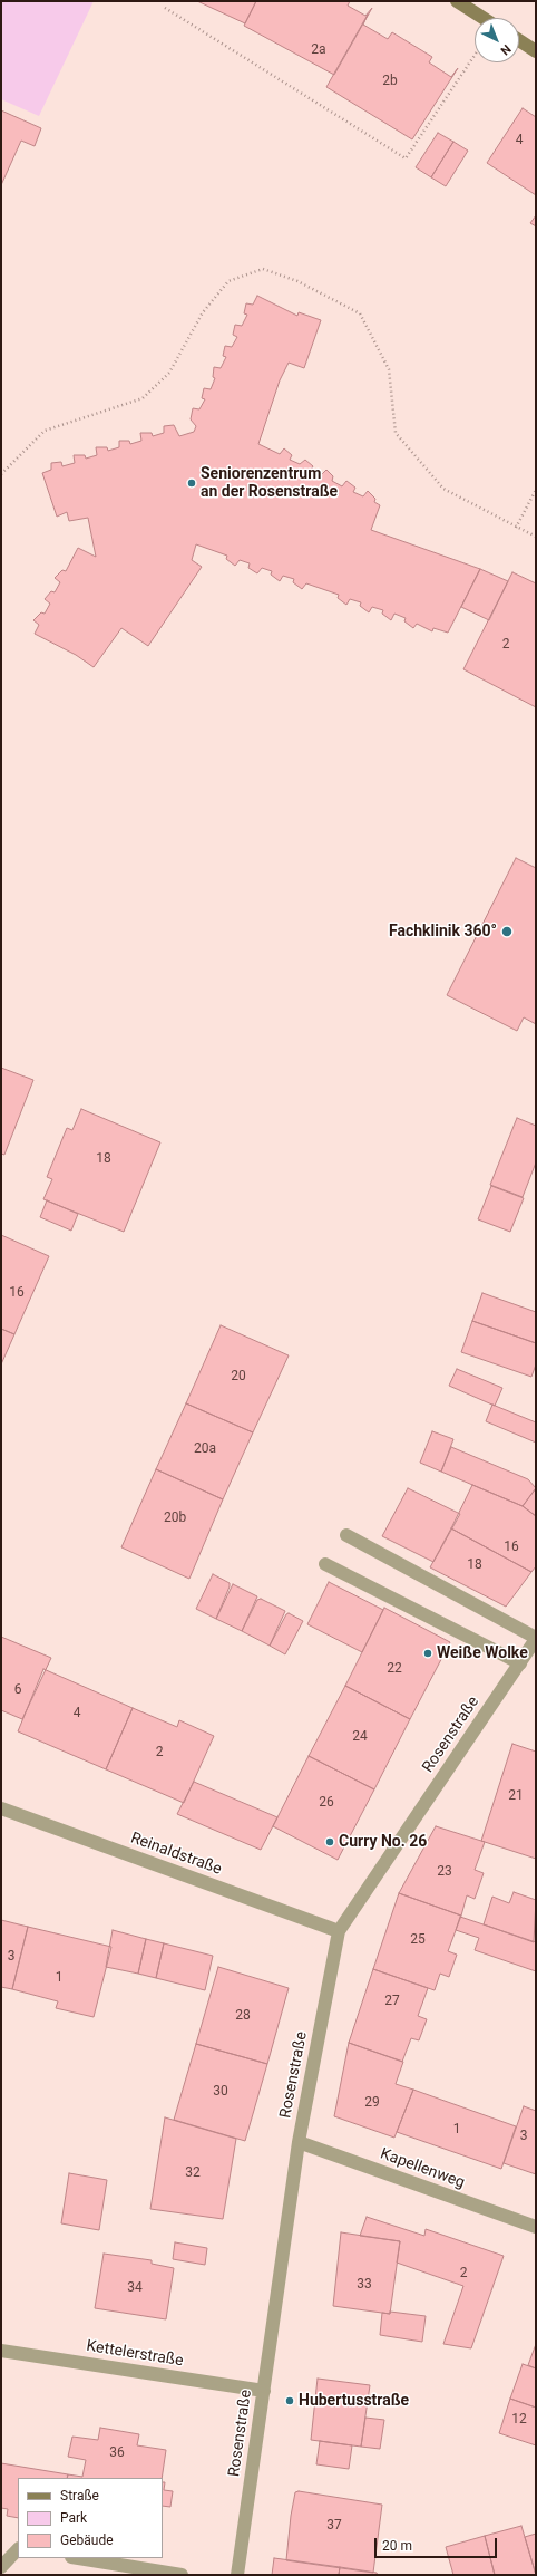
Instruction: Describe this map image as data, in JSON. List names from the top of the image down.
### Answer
{
  "streets": {
    "street": [
      "Rosenstraße",
      "Reinaldstraße",
      "Kapellenweg",
      "Kettelerstraße"
    ]
  },
  "crossings": [
    ["Rosenstraße", "Reinaldstraße"],
    ["Rosenstraße", "Kapellenweg"],
    ["Rosenstraße", "Kettelerstraße"]
  ],
  "places": [
    "Seniorenzentrum an der Rosenstraße",
    "Fachklinik 360°",
    "Weiße Wolke",
    "Curry No. 26",
    "Hubertusstraße"
  ],
  "house_numbers": [
    "2a",
    "2b",
    "4",
    "2",
    "18",
    "16",
    "20",
    "20a",
    "20b",
    "16",
    "18",
    "22",
    "6",
    "4",
    "24",
    "2",
    "21",
    "26",
    "23",
    "25",
    "3",
    "1",
    "27",
    "28",
    "30",
    "29",
    "1",
    "3",
    "32",
    "2",
    "33",
    "34",
    "12",
    "36",
    "37"
  ],
  "legend": ["Straße", "Park", "Gebäude"],
  "scale_bar": "20 m",
  "north": "bottom right"
}
